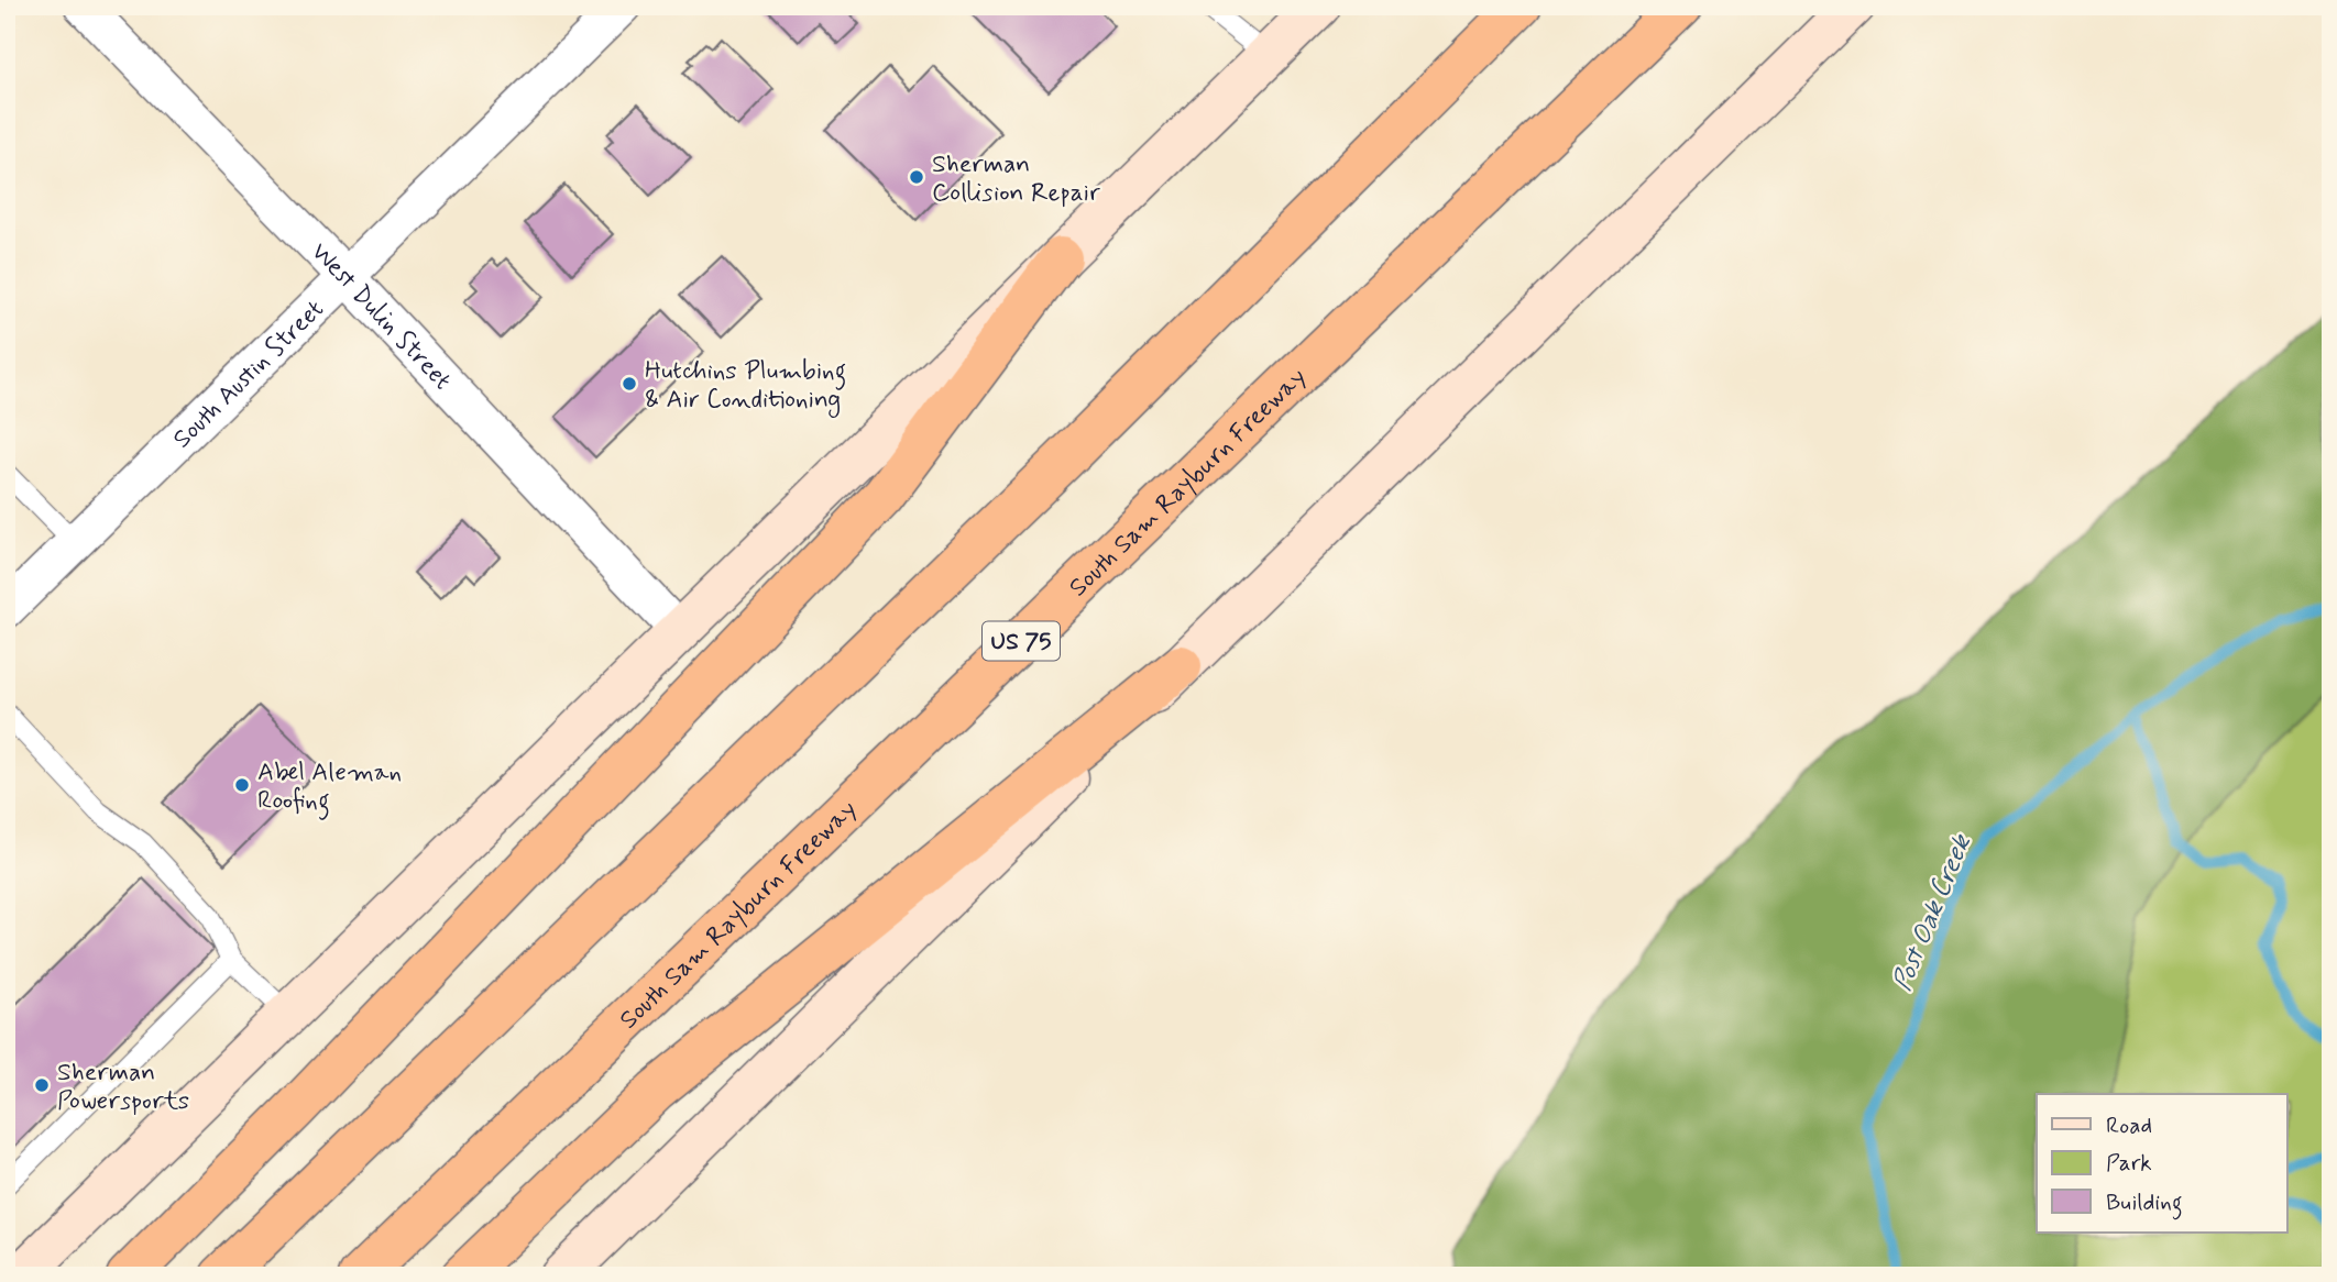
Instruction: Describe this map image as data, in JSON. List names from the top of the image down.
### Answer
{
  "streets": {
    "highway": ["South Sam Rayburn Freeway", "US 75"],
    "street": ["West Dulin Street", "South Austin Street"]
  },
  "crossings": [
    ["West Dulin Street", "South Austin Street"]
  ],
  "water": ["Post Oak Creek"],
  "places": [
    "Sherman Collision Repair",
    "Hutchins Plumbing & Air Conditioning",
    "Abel Aleman Roofing",
    "Sherman Powersports"
  ],
  "legend": ["Road", "Park", "Building"]
}
